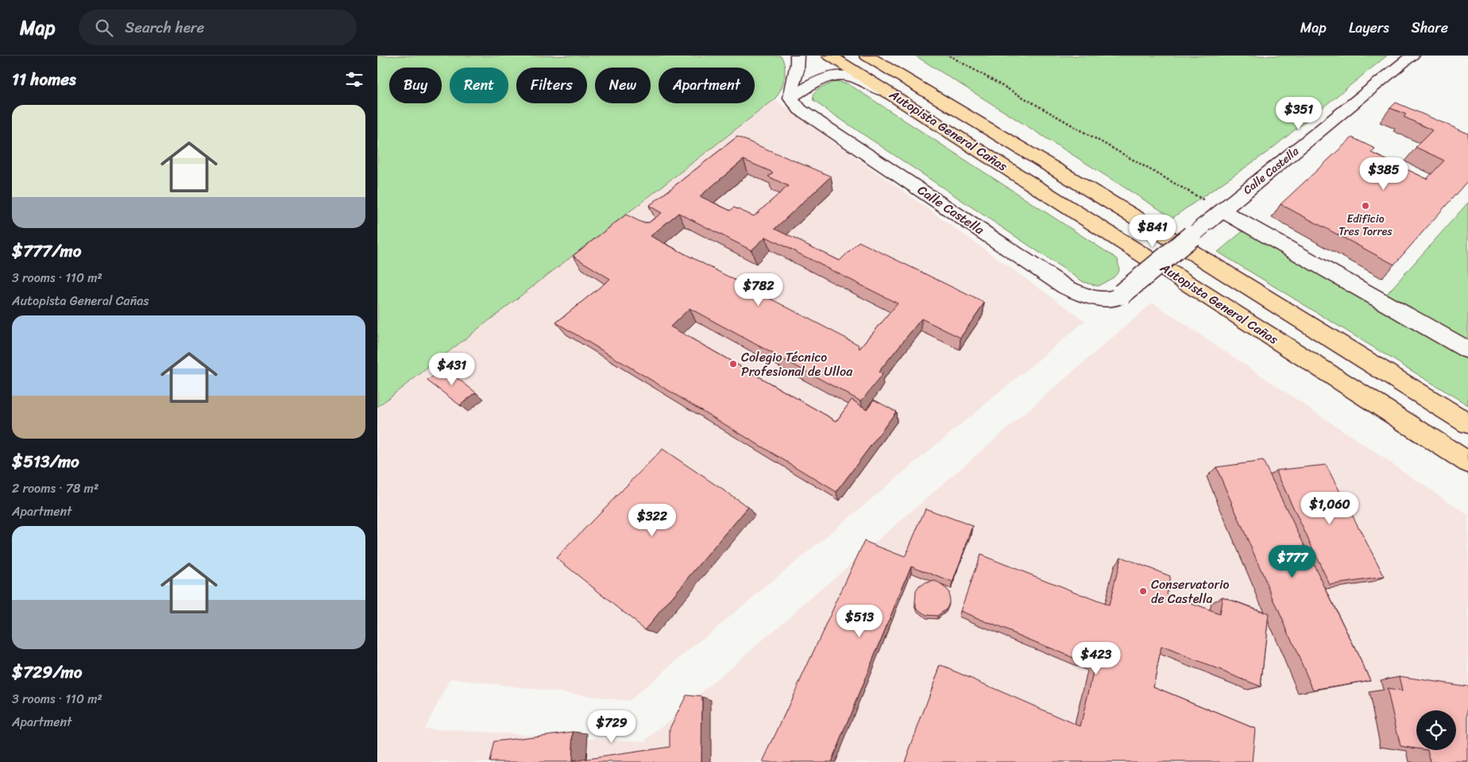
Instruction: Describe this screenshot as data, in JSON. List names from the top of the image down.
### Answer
{
  "streets": {
    "highway": ["Autopista General Cañas"],
    "street": ["Calle Castella"]
  },
  "places": ["Edificio Tres Torres", "Colegio Técnico Profesional de Ulloa", "Conservatorio de Castella"],
  "page": {
    "header": "Map",
    "search": "Search here",
    "nav": ["Map", "Layers", "Share"],
    "heading": "11 homes",
    "chip": [
      "Buy",
      "Rent",
      "Filters",
      "New",
      "Apartment"
    ],
    "price": [
      "$351",
      "$385",
      "$841",
      "$782",
      "$431",
      "$1,060",
      "$322",
      "$777",
      "$513",
      "$423",
      "$729"
    ],
    "list": [
      {
        "name": "$777/mo",
        "note": "3 rooms · 110 m² · Autopista General Cañas"
      },
      {
        "name": "$513/mo",
        "note": "2 rooms · 78 m² · Apartment"
      },
      {
        "name": "$729/mo",
        "note": "3 rooms · 110 m² · Apartment"
      }
    ]
  }
}
